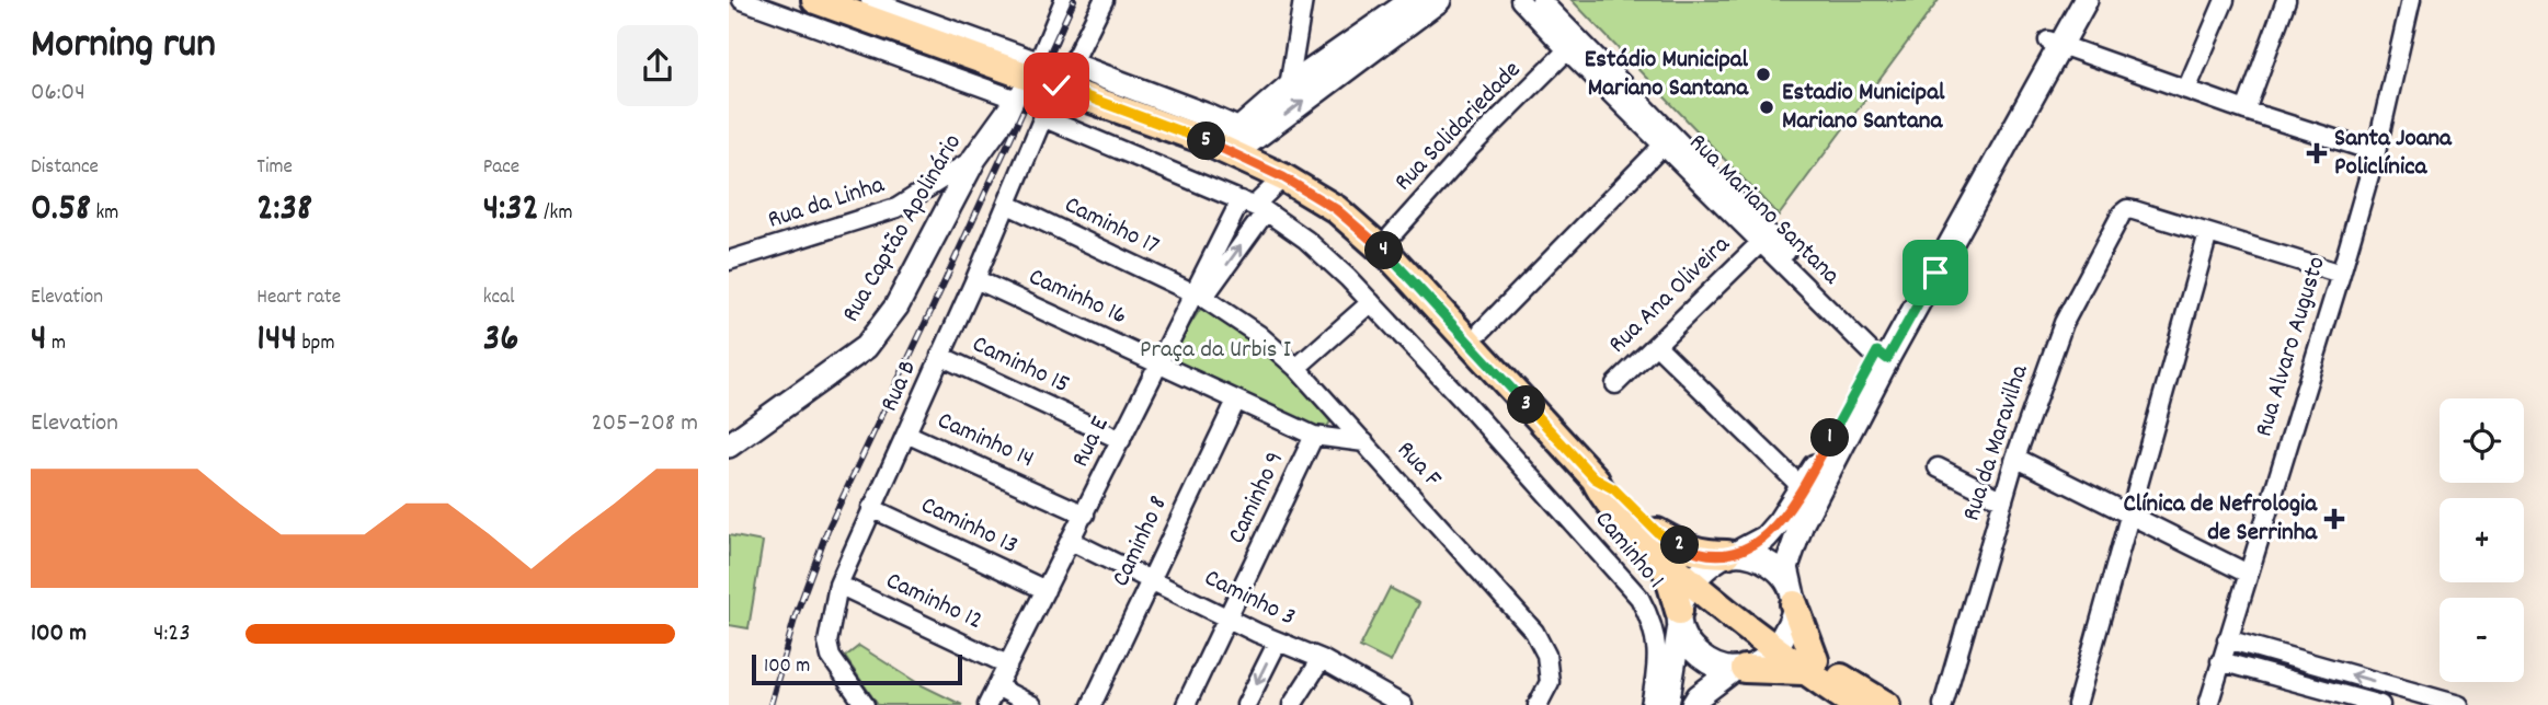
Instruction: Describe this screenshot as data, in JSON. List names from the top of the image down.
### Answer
{
  "streets": {
    "main road": ["Rua Captão Apolinário"],
    "street": [
      "Rua Solidariedade",
      "Rua da Linha",
      "Rua Mariano Santana",
      "Caminho 17",
      "Rua Ana Oliveira",
      "Caminho 16",
      "Rua Alvaro Augusto",
      "Caminho 15",
      "Rua B",
      "Caminho 14",
      "Rua E",
      "Rua da Maravilha",
      "Rua F",
      "Caminho 9",
      "Caminho 13",
      "Caminho 8",
      "Caminho 1",
      "Caminho 3",
      "Caminho 12"
    ]
  },
  "crossings": [
    ["Rua Solidariedade", "Rua Mariano Santana"],
    ["Rua da Linha", "Rua Captão Apolinário"],
    ["Rua Mariano Santana", "Rua Ana Oliveira"],
    ["Caminho 17", "Rua B"],
    ["Caminho 17", "Rua E"],
    ["Caminho 17", "Rua F"],
    ["Rua Captão Apolinário", "Rua B"],
    ["Caminho 16", "Rua B"],
    ["Caminho 16", "Rua E"],
    ["Caminho 16", "Rua F"],
    ["Caminho 16", "Caminho 9"],
    ["Caminho 16", "Caminho 8"],
    ["Caminho 15", "Rua B"],
    ["Caminho 15", "Rua E"],
    ["Rua B", "Caminho 14"],
    ["Rua B", "Caminho 13"],
    ["Rua B", "Caminho 1"],
    ["Rua B", "Caminho 12"],
    ["Caminho 14", "Rua E"],
    ["Rua E", "Rua F"],
    ["Rua E", "Caminho 13"],
    ["Rua E", "Caminho 1"],
    ["Rua E", "Caminho 3"],
    ["Rua E", "Caminho 12"],
    ["Caminho 9", "Caminho 3"],
    ["Caminho 8", "Caminho 3"]
  ],
  "parks": ["Praça da Urbis I"],
  "places": {
    "other": ["Estádio Municipal Mariano Santana", "Estadio Municipal Mariano Santana"],
    "health": ["Santa Joana Policlínica", "Clínica de Nefrologia de Serrinha"]
  },
  "scale_bar": "100 m",
  "page": {
    "heading": ["Morning run", "06:04"],
    "pins": [
      "5",
      "4",
      "3",
      "1",
      "2"
    ],
    "stats": [
      ["Distance", "0.58 km"],
      ["Time", "2:38"],
      ["Pace", "4:32 /km"],
      ["Elevation", "4 m"],
      ["Heart rate", "144 bpm"],
      ["kcal", "36"]
    ],
    "chart": ["Elevation", "205–208 m"],
    "map_buttons": ["+", "−"],
    "list": [
      {
        "name": "100 m",
        "note": "4:23"
      }
    ],
    "scale": "100 m"
  }
}
